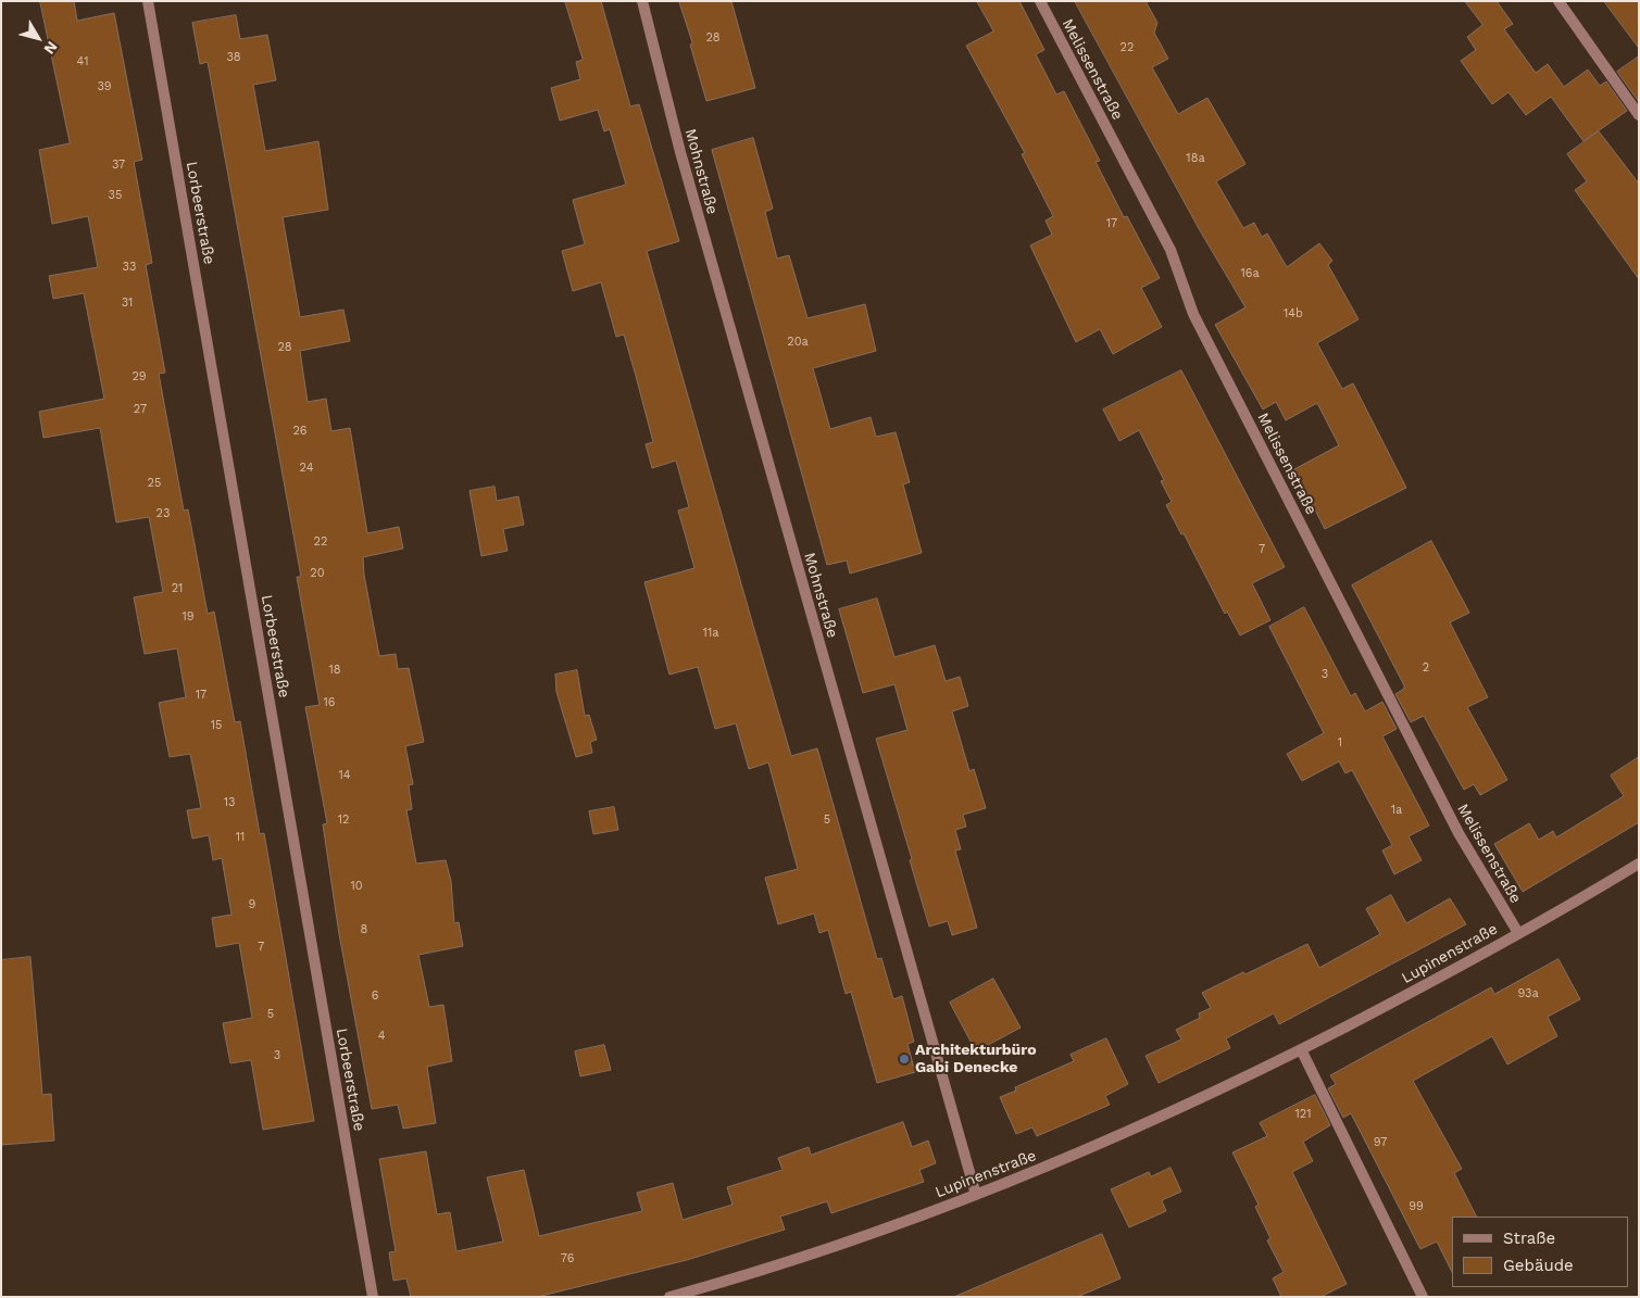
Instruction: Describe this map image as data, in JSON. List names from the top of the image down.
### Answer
{
  "streets": {
    "street": [
      "Melissenstraße",
      "Mohnstraße",
      "Lorbeerstraße",
      "Lupinenstraße"
    ]
  },
  "crossings": [
    ["Melissenstraße", "Lupinenstraße"],
    ["Mohnstraße", "Lupinenstraße"]
  ],
  "places": ["Architekturbüro Gabi Denecke"],
  "house_numbers": [
    "28",
    "22",
    "38",
    "41",
    "39",
    "18a",
    "37",
    "35",
    "17",
    "33",
    "16a",
    "31",
    "14b",
    "20a",
    "28",
    "29",
    "27",
    "26",
    "24",
    "25",
    "23",
    "22",
    "7",
    "20",
    "21",
    "19",
    "11a",
    "2",
    "18",
    "3",
    "17",
    "16",
    "15",
    "1",
    "14",
    "13",
    "1a",
    "12",
    "5",
    "11",
    "10",
    "9",
    "8",
    "7",
    "93a",
    "6",
    "5",
    "4",
    "3",
    "121",
    "97",
    "99",
    "76"
  ],
  "legend": ["Straße", "Gebäude"],
  "north": "bottom right"
}
